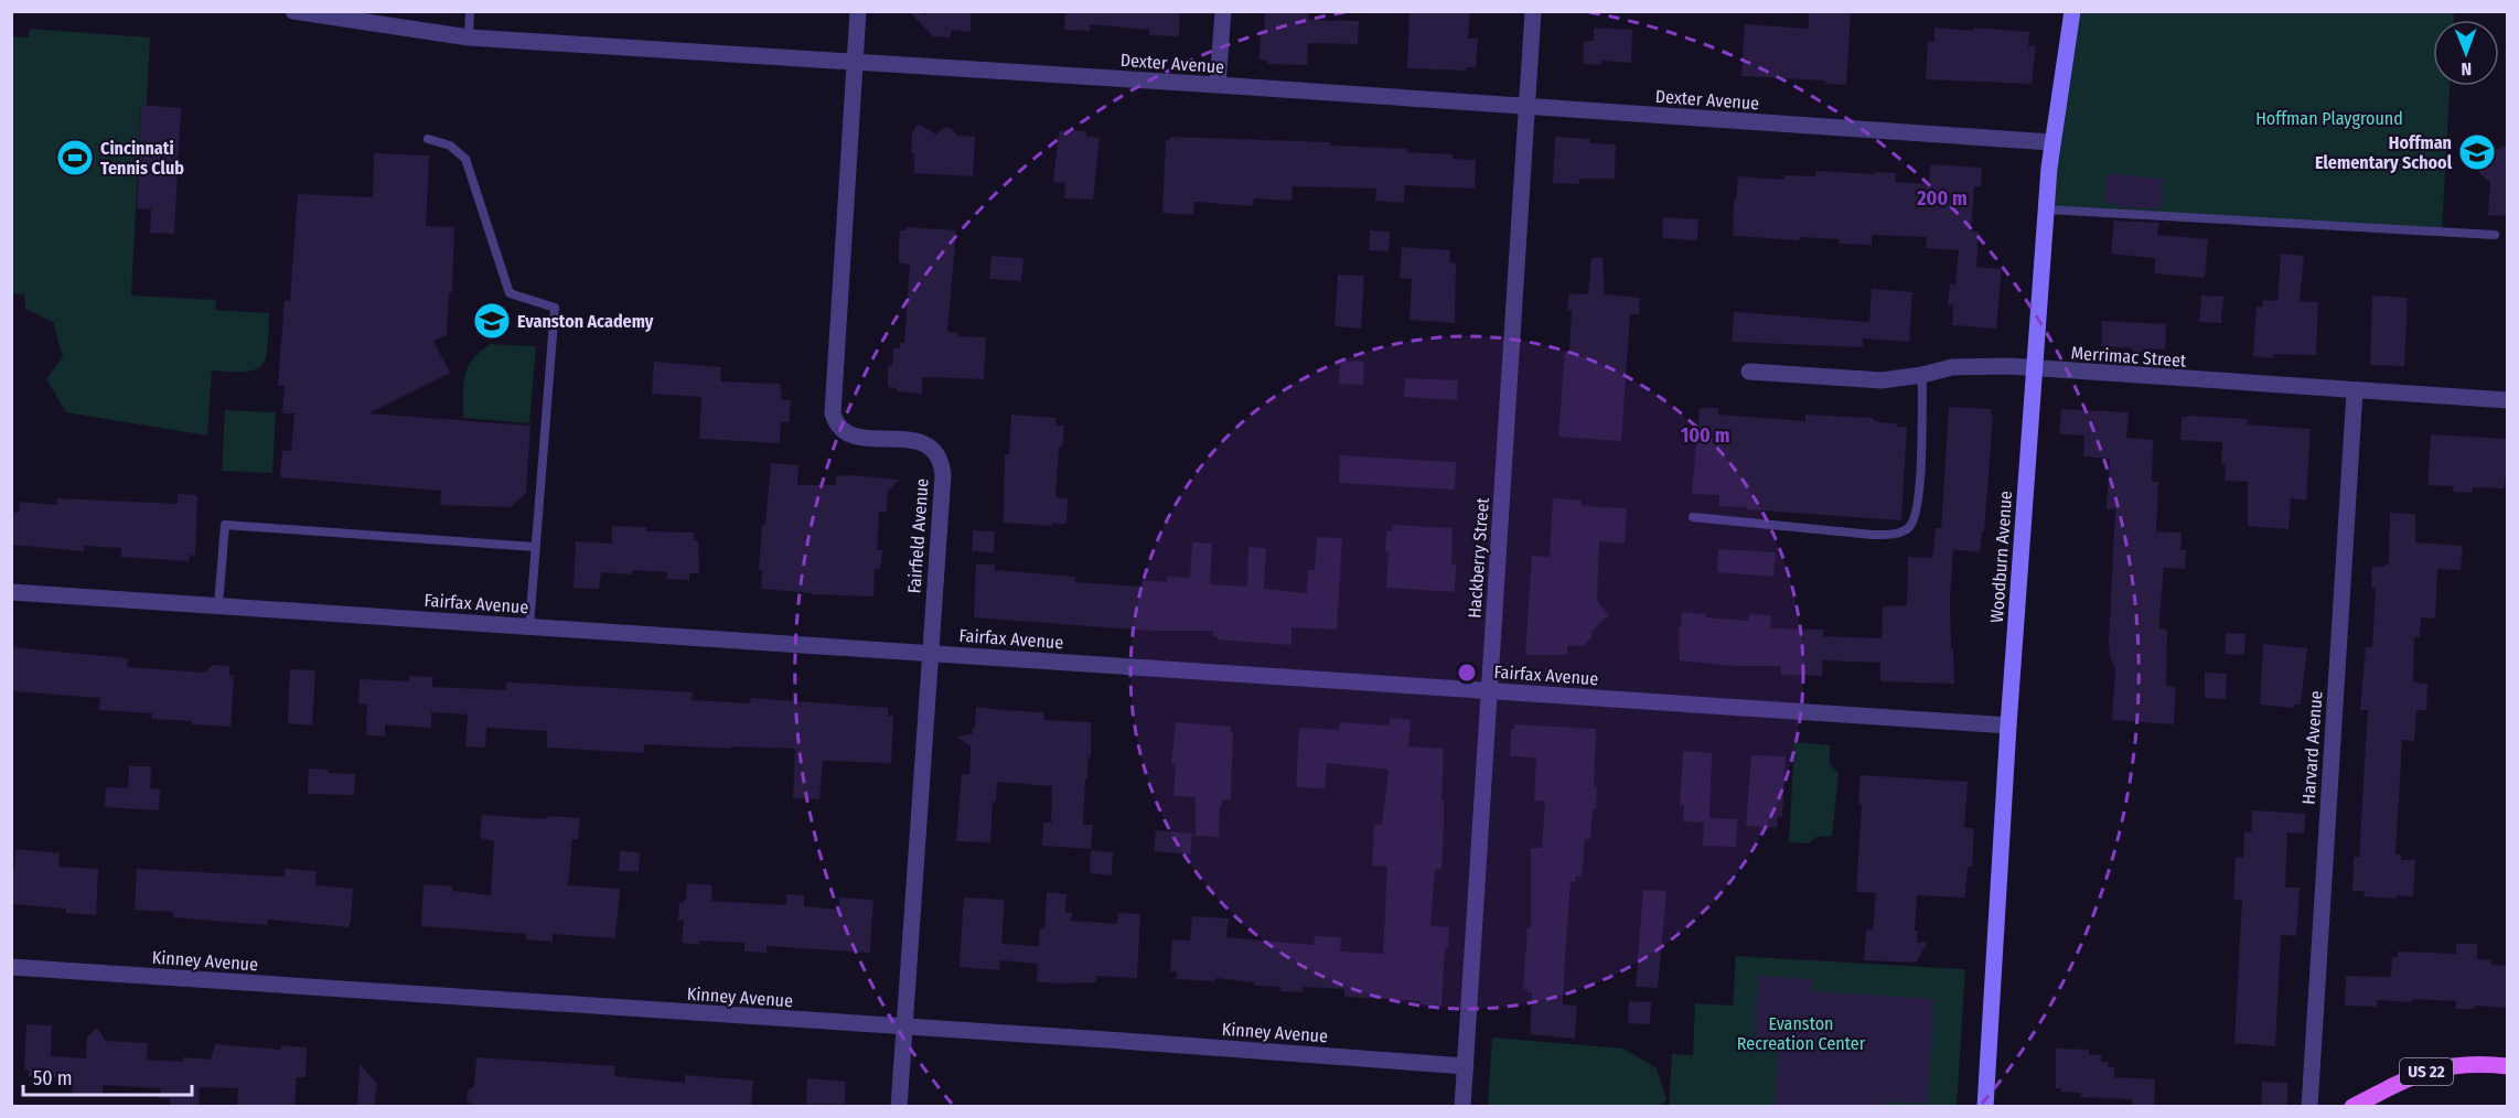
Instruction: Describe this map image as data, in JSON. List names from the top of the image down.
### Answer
{
  "streets": {
    "main road": ["US 22"],
    "street": [
      "Dexter Avenue",
      "Merrimac Street",
      "Fairfield Avenue",
      "Woodburn Avenue",
      "Hackberry Street",
      "Fairfax Avenue",
      "Harvard Avenue",
      "Kinney Avenue"
    ]
  },
  "crossings": [
    ["Dexter Avenue", "Fairfield Avenue"],
    ["Dexter Avenue", "Woodburn Avenue"],
    ["Dexter Avenue", "Hackberry Street"],
    ["Merrimac Street", "Woodburn Avenue"],
    ["Merrimac Street", "Harvard Avenue"],
    ["Fairfield Avenue", "Fairfax Avenue"],
    ["Fairfield Avenue", "Kinney Avenue"],
    ["Woodburn Avenue", "Fairfax Avenue"],
    ["Hackberry Street", "Fairfax Avenue"],
    ["Hackberry Street", "Kinney Avenue"]
  ],
  "parks": ["Hoffman Playground", "Evanston Recreation Center"],
  "places": {
    "school or university": ["Hoffman Elementary School", "Evanston Academy"],
    "sports": ["Cincinnati Tennis Club"]
  },
  "scale_bar": "50 m",
  "north": "bottom",
  "rings": ["200 m", "100 m"]
}
